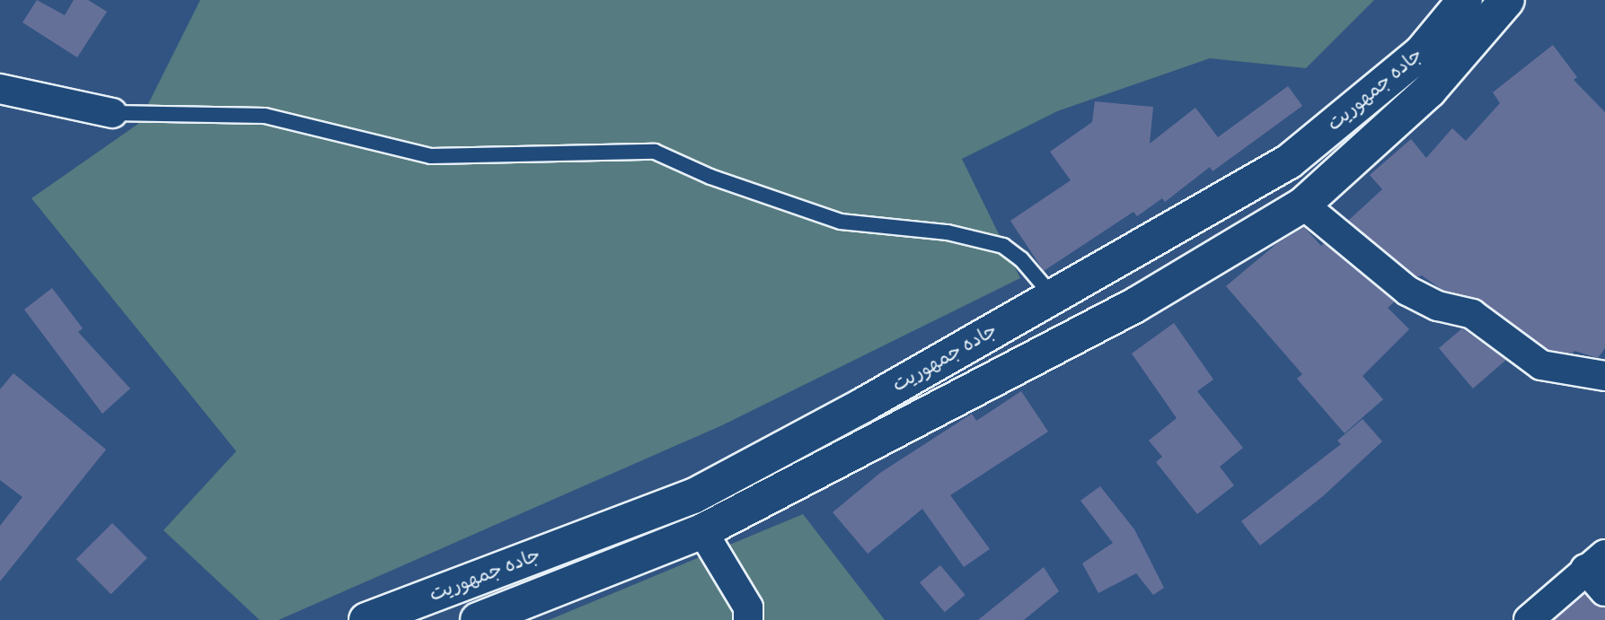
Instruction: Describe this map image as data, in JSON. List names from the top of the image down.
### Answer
{
  "streets": {
    "main road": ["جاده جمهوریت"]
  }
}
